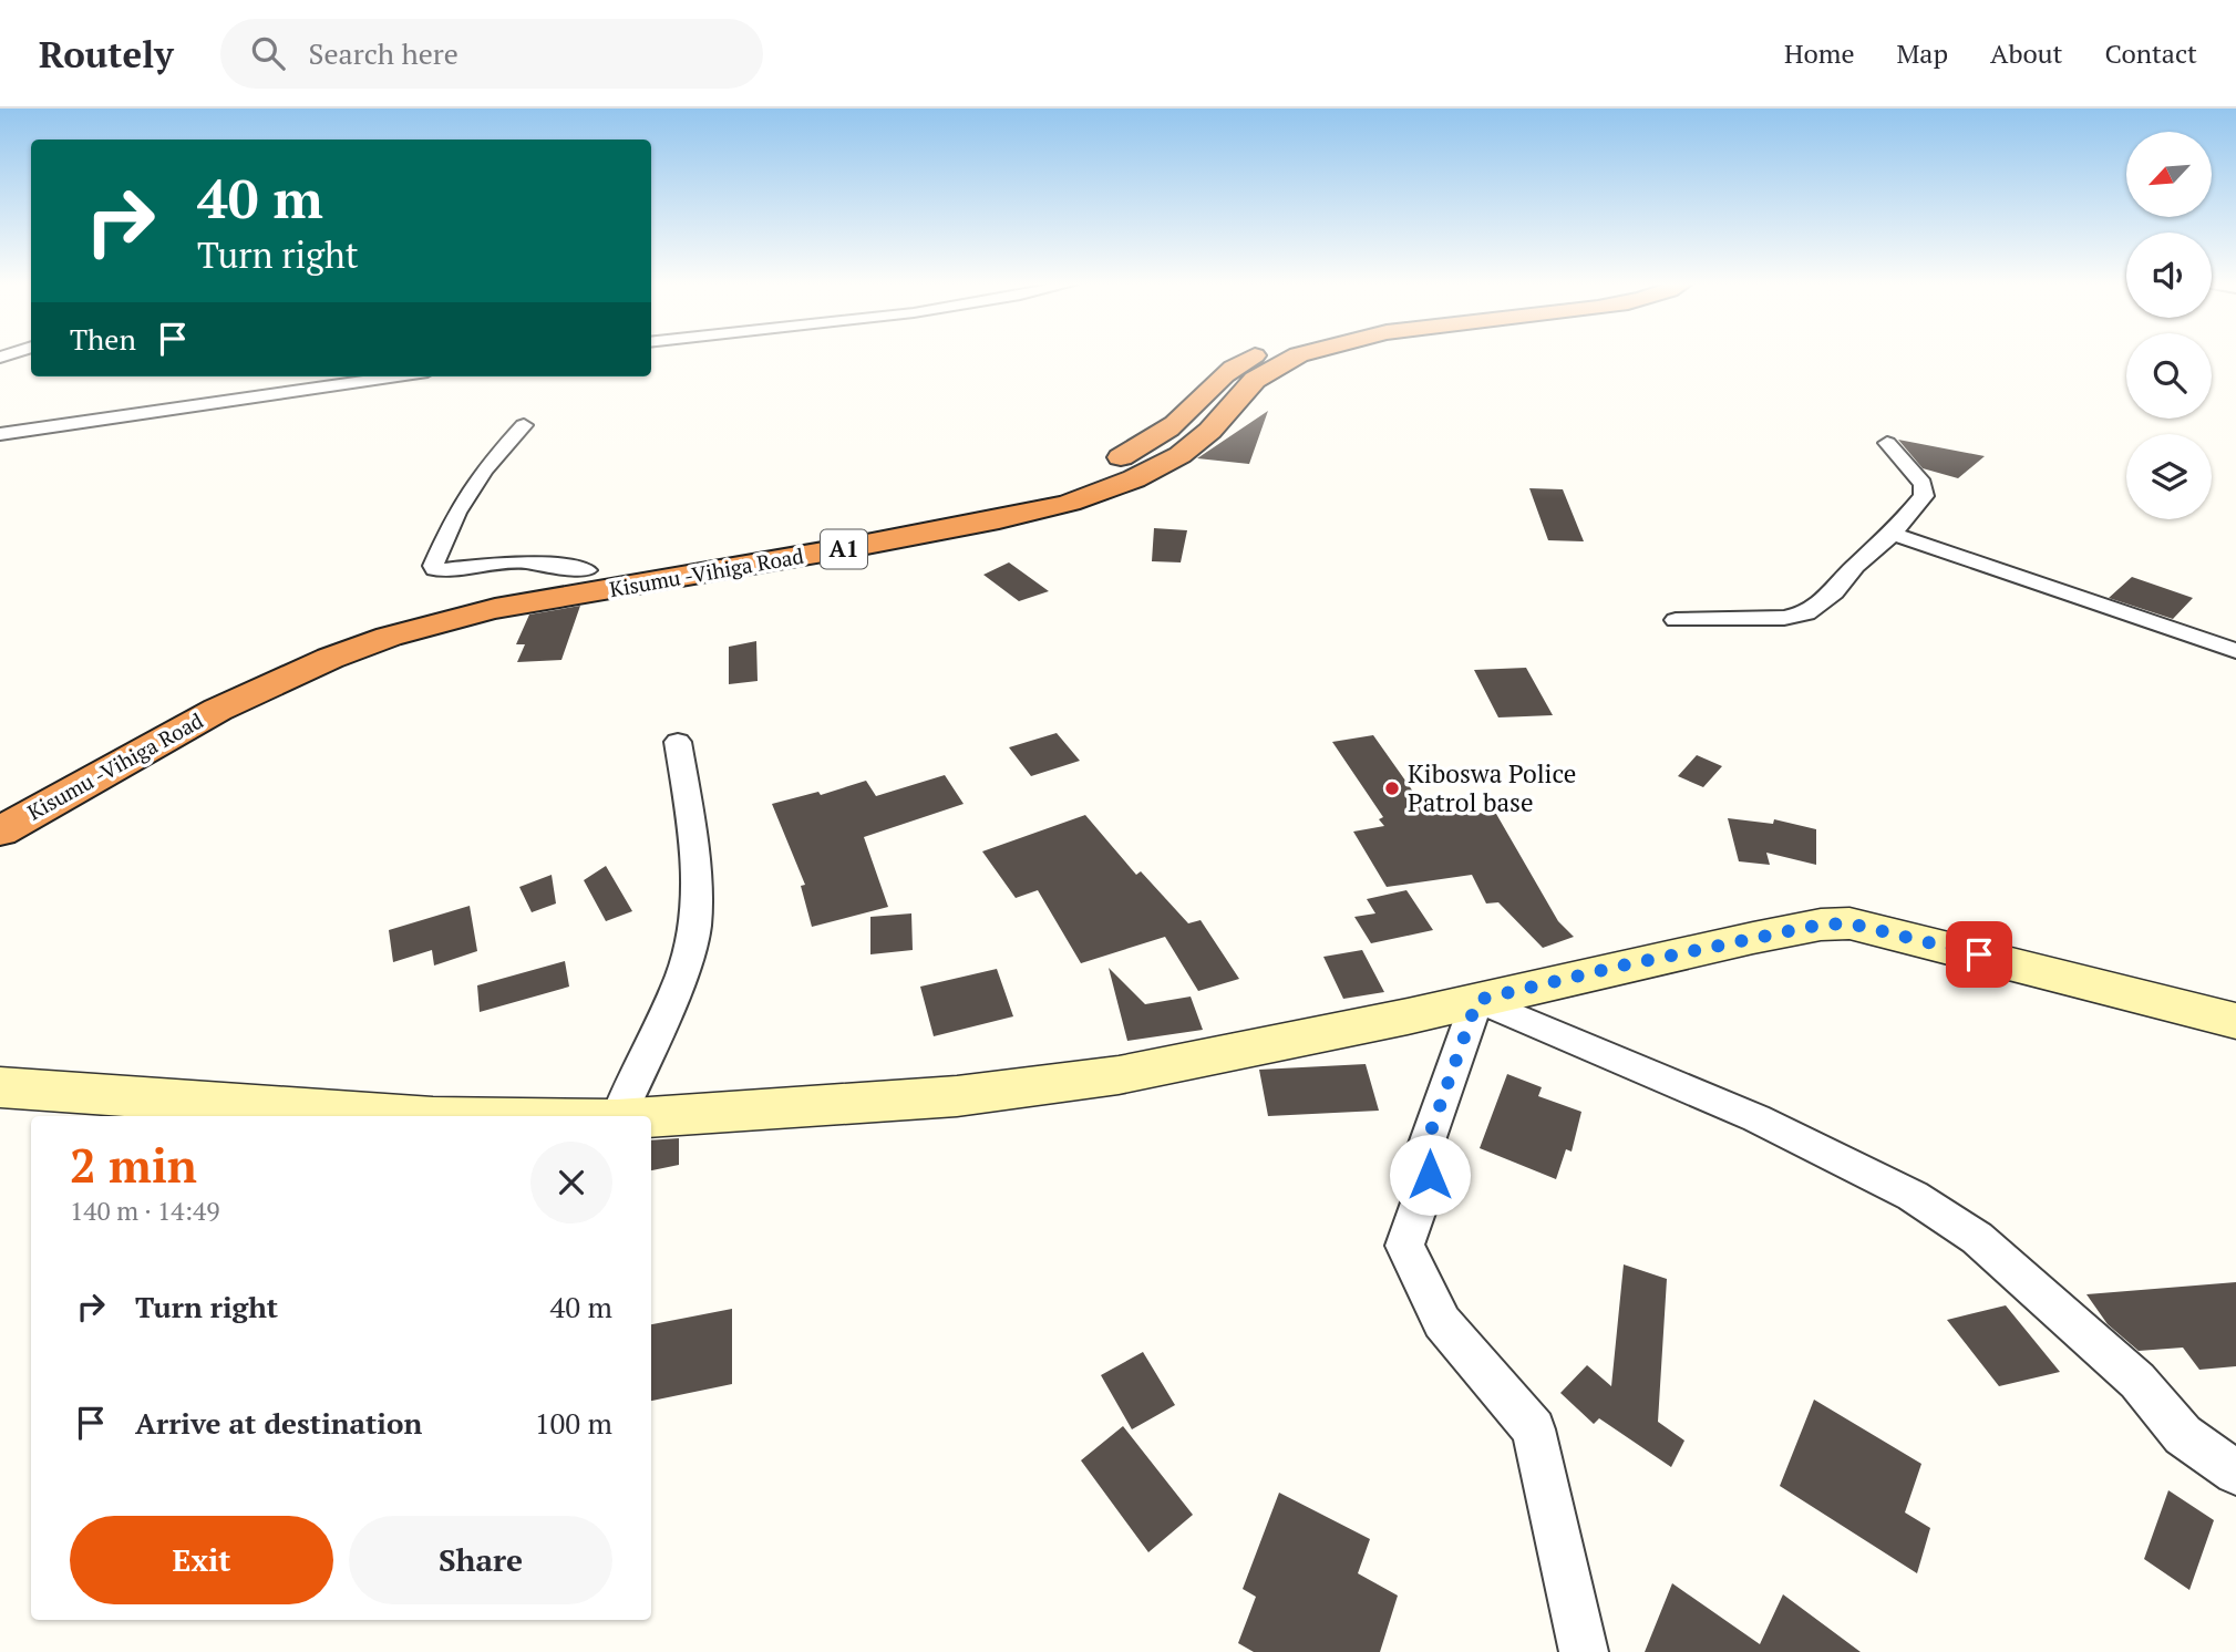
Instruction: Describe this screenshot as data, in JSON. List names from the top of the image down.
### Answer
{
  "streets": {
    "highway": ["A1", "Kisumu -Vihiga Road"]
  },
  "places": ["Kiboswa Police Patrol base"],
  "north": "bottom left",
  "page": {
    "header": "Routely",
    "search": "Search here",
    "nav": [
      "Home",
      "Map",
      "About",
      "Contact"
    ],
    "turn": ["40 m", "Turn right"],
    "then": "Then",
    "heading": ["2 min", "140 m · 14:49"],
    "list": [
      {
        "name": "Turn right",
        "value": "40 m"
      },
      {
        "name": "Arrive at destination",
        "value": "100 m"
      }
    ],
    "buttons": ["Exit", "Share"]
  }
}
